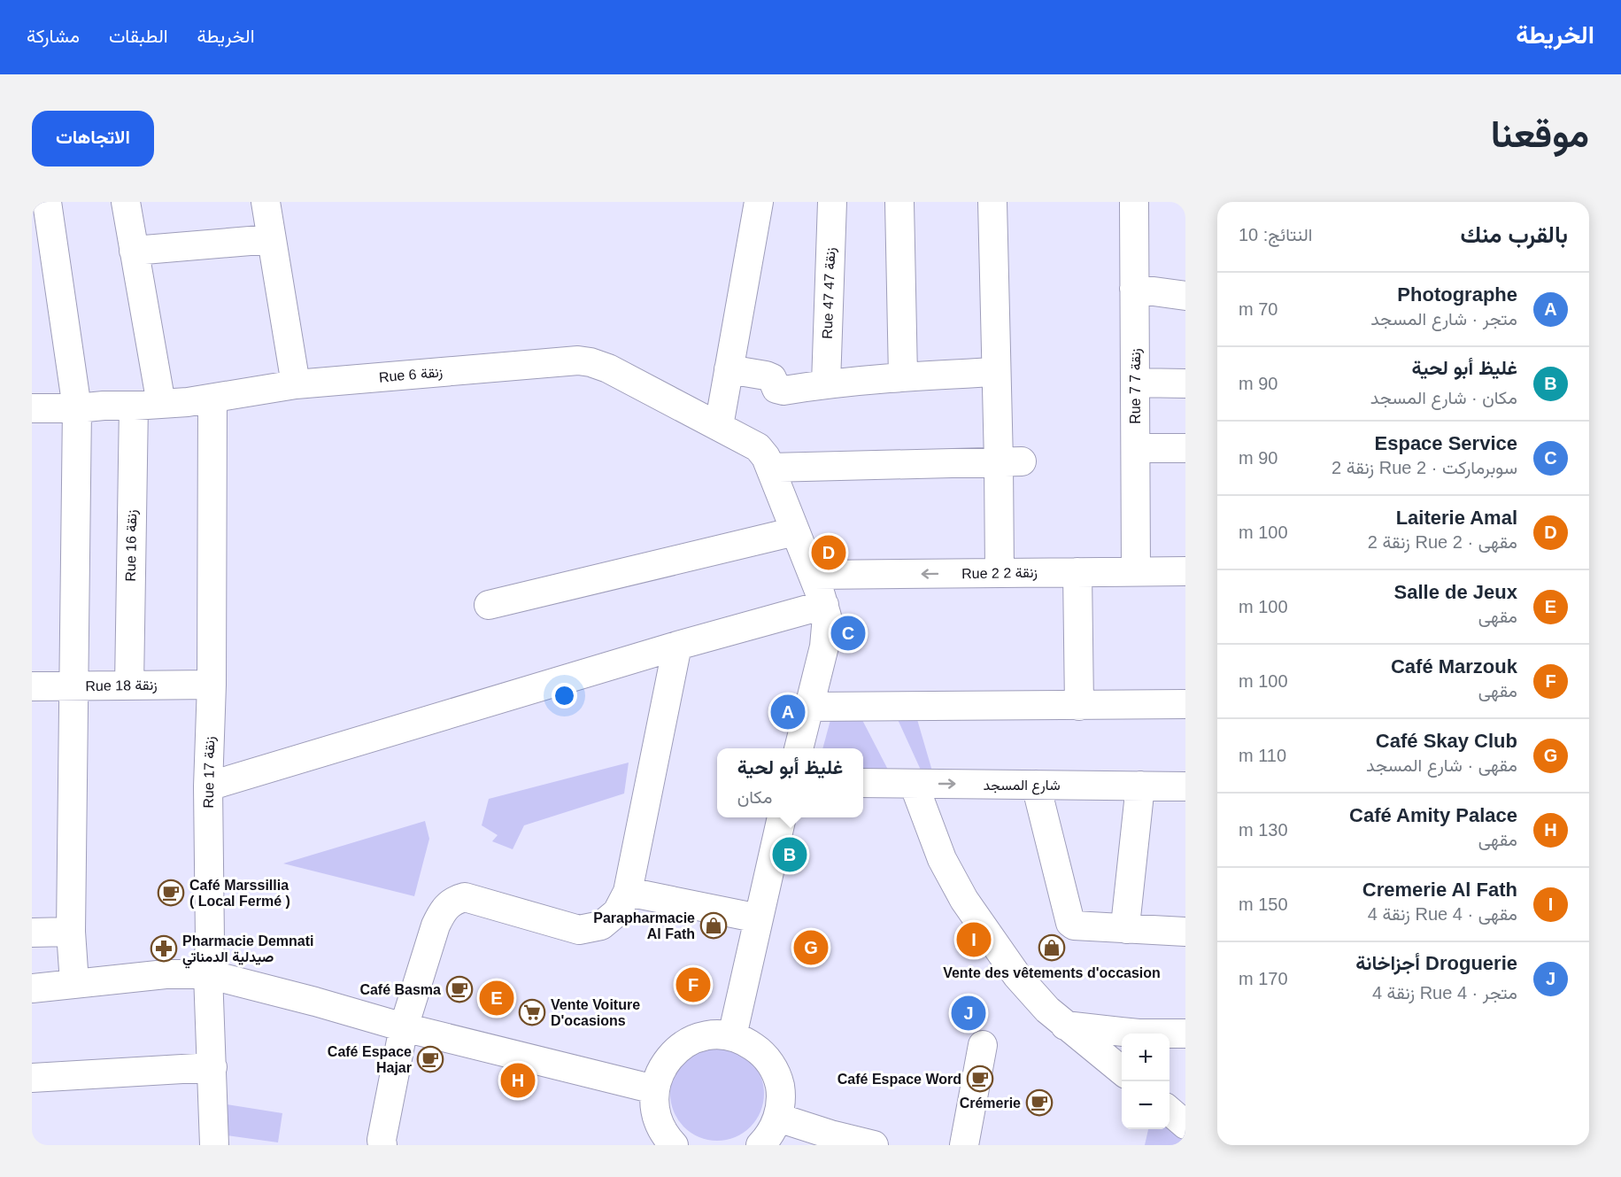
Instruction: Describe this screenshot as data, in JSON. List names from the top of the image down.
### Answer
{
  "streets": {
    "street": [
      "Rue 47 زنقة 47",
      "Rue 6 زنقة",
      "Rue 7 زنقة 7",
      "Rue 16 زنقة",
      "Rue 2 زنقة 2",
      "Rue 18 زنقة",
      "Rue 17 زنقة",
      "شارع المسجد"
    ]
  },
  "crossings": [
    ["Rue 6 زنقة", "Rue 16 زنقة"],
    ["Rue 6 زنقة", "Rue 17 زنقة"],
    ["Rue 7 زنقة 7", "Rue 2 زنقة 2"],
    ["Rue 16 زنقة", "Rue 18 زنقة"],
    ["Rue 18 زنقة", "Rue 17 زنقة"]
  ],
  "places": {
    "cafe": [
      "Café Marssillia ( Local Fermé )",
      "Café Basma",
      "Café Espace Hajar",
      "Café Espace Word",
      "Crémerie"
    ],
    "shop": ["Parapharmacie Al Fath", "Vente des vêtements d'occasion"],
    "pharmacy": ["Pharmacie Demnati صيدلية الدمناتي"],
    "supermarket": ["Vente Voiture D'ocasions"]
  },
  "page": {
    "header": "الخريطة",
    "nav": ["الخريطة", "الطبقات", "مشاركة"],
    "title": "موقعنا",
    "buttons": "الاتجاهات",
    "heading": ["بالقرب منك", "النتائج: 10"],
    "list": [
      {
        "mark": "A",
        "name": "Photographe",
        "note": "متجر · شارع المسجد",
        "value": "70 m"
      },
      {
        "mark": "B",
        "name": "غليظ أبو لحية",
        "note": "مكان · شارع المسجد",
        "value": "90 m"
      },
      {
        "mark": "C",
        "name": "Espace Service",
        "note": "سوبرماركت · Rue 2 زنقة 2",
        "value": "90 m"
      },
      {
        "mark": "D",
        "name": "Laiterie Amal",
        "note": "مقهى · Rue 2 زنقة 2",
        "value": "100 m"
      },
      {
        "mark": "E",
        "name": "Salle de Jeux",
        "note": "مقهى",
        "value": "100 m"
      },
      {
        "mark": "F",
        "name": "Café Marzouk",
        "note": "مقهى",
        "value": "100 m"
      },
      {
        "mark": "G",
        "name": "Café Skay Club",
        "note": "مقهى · شارع المسجد",
        "value": "110 m"
      },
      {
        "mark": "H",
        "name": "Café Amity Palace",
        "note": "مقهى",
        "value": "130 m"
      },
      {
        "mark": "I",
        "name": "Cremerie Al Fath",
        "note": "مقهى · Rue 4 زنقة 4",
        "value": "150 m"
      },
      {
        "mark": "J",
        "name": "Droguerie أجزاخانة",
        "note": "متجر · Rue 4 زنقة 4",
        "value": "170 m"
      }
    ],
    "pins": [
      "D",
      "C",
      "A",
      "B",
      "I",
      "G",
      "F",
      "E",
      "J",
      "H"
    ],
    "popup": ["غليظ أبو لحية", "مكان"],
    "map_buttons": ["+", "−"]
  }
}
